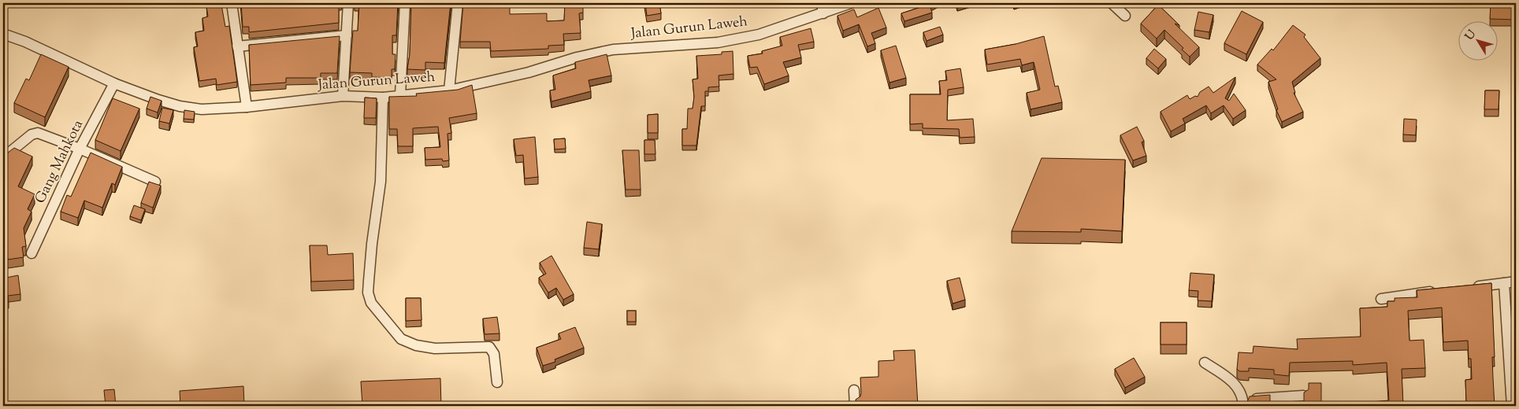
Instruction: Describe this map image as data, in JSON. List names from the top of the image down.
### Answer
{
  "streets": {
    "street": ["Jalan Gurun Laweh", "Gang Mahkota"]
  },
  "crossings": [
    ["Jalan Gurun Laweh", "Gang Mahkota"]
  ],
  "north": "top left"
}
